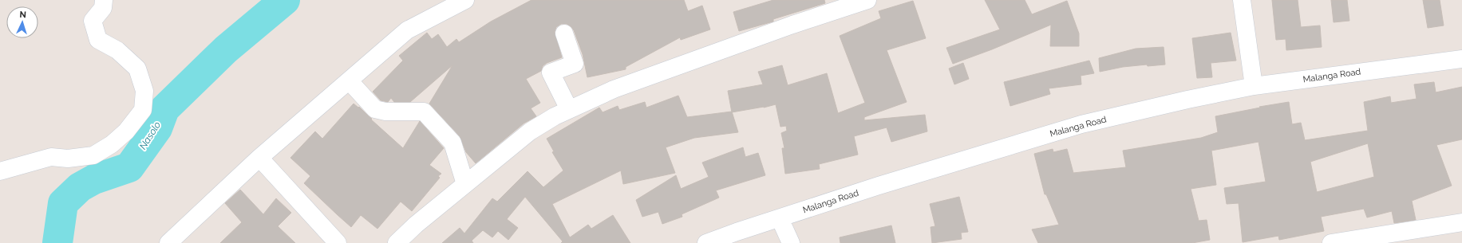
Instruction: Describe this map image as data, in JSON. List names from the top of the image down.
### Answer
{
  "streets": {
    "street": ["Malanga Road"]
  },
  "water": ["Nasolo"],
  "north": "top"
}
